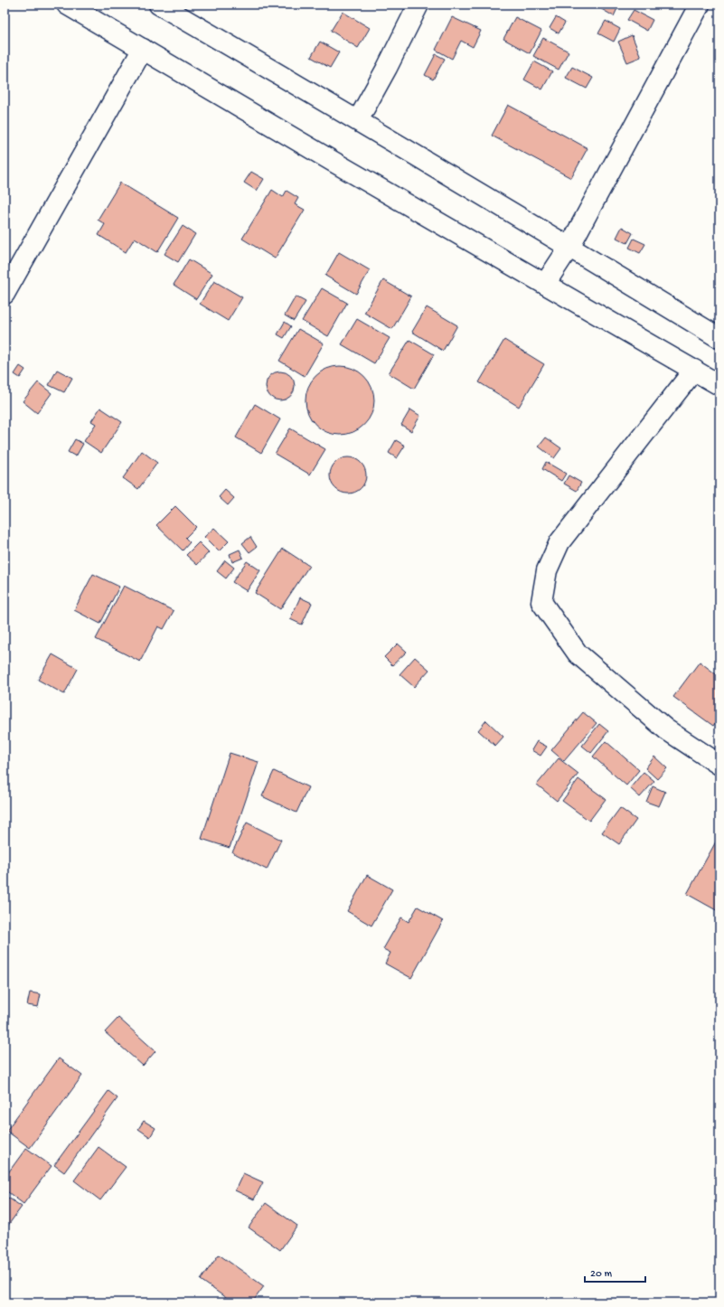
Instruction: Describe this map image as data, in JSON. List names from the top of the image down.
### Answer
{
  "scale_bar": "20 m"
}
